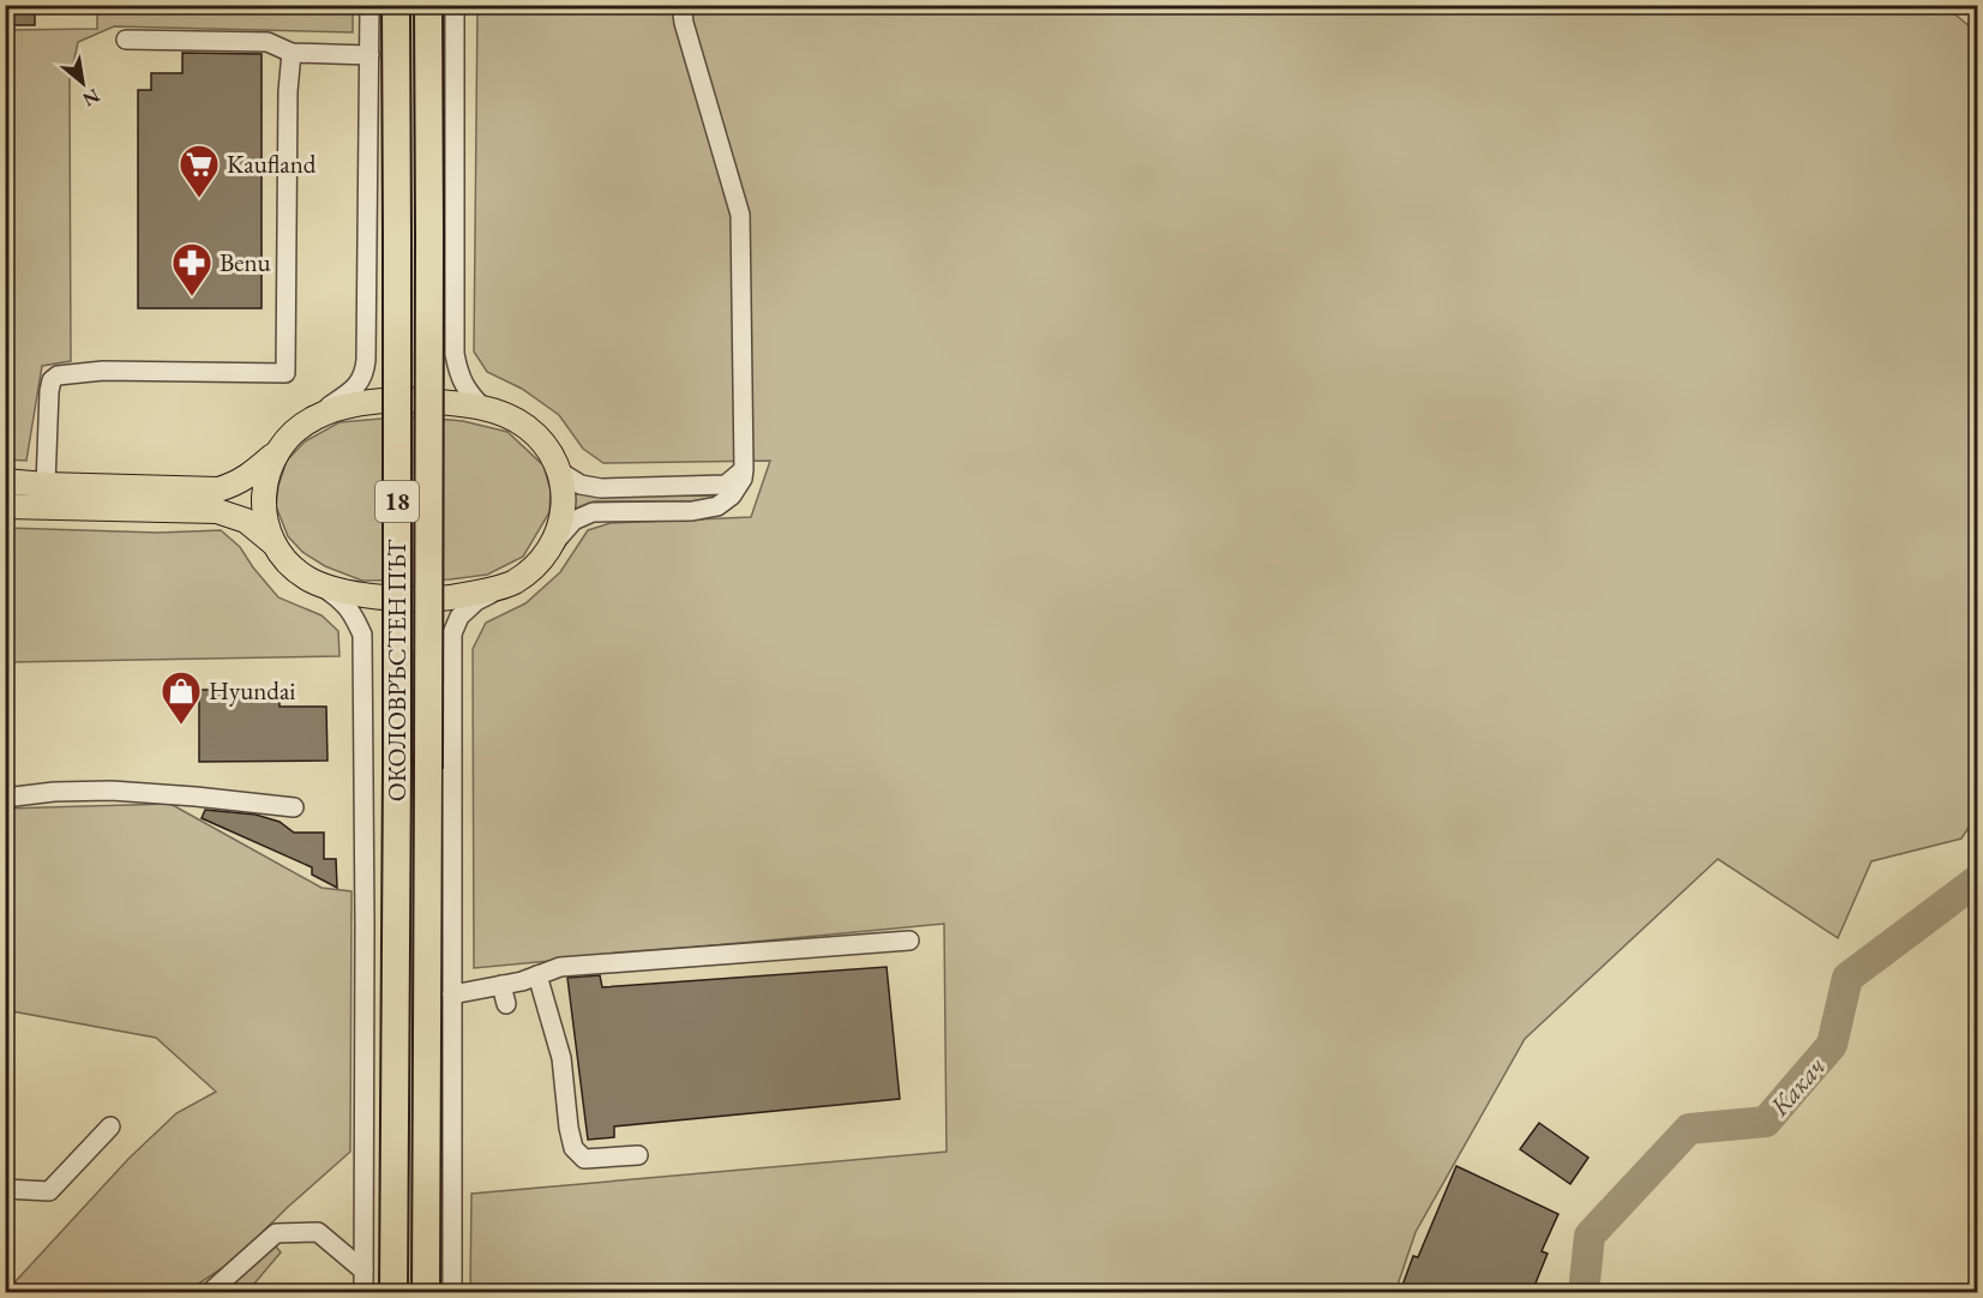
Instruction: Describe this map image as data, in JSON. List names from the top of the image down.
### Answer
{
  "streets": {
    "highway": ["18", "ОКОЛОВРЪСТЕН ПЪТ"]
  },
  "water": ["Какач"],
  "places": {
    "supermarket": ["Kaufland"],
    "pharmacy": ["Benu"],
    "shop": ["Hyundai"]
  },
  "north": "bottom right"
}
